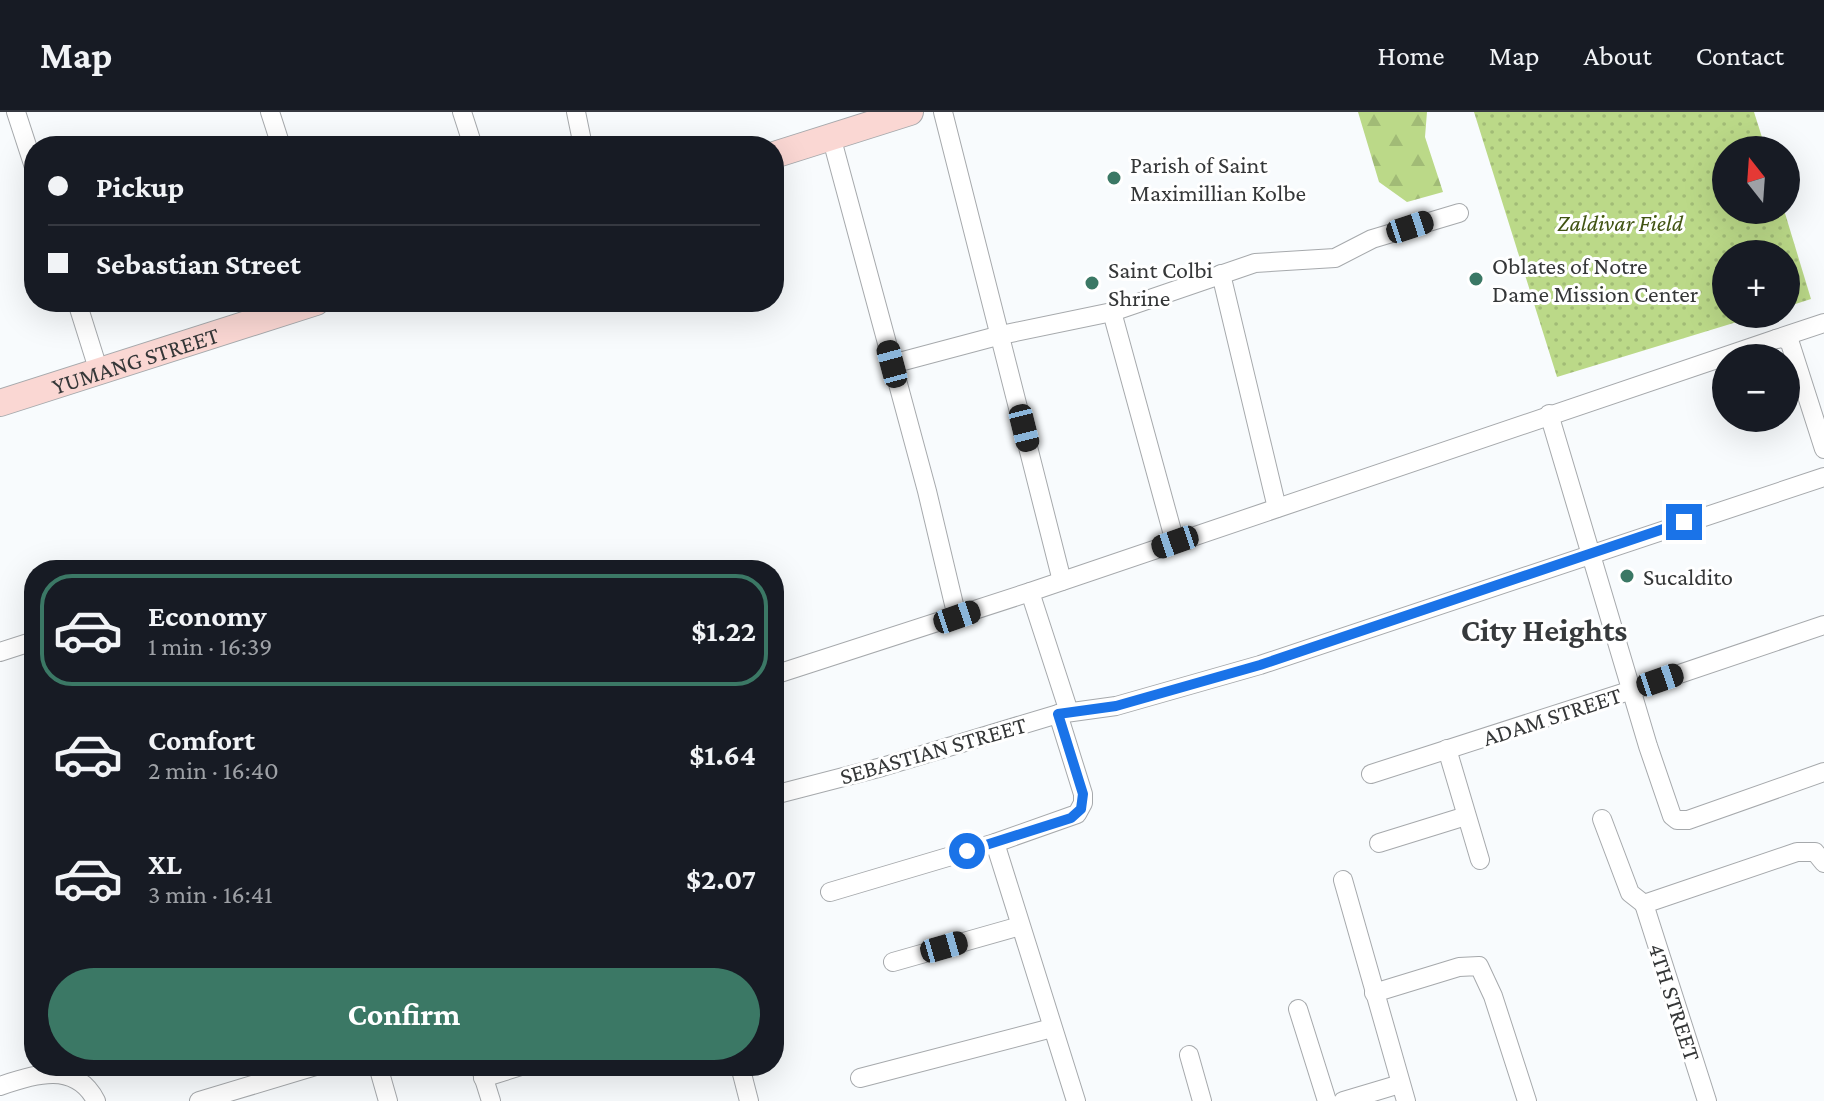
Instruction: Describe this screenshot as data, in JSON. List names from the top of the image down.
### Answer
{
  "streets": {
    "main road": ["YUMANG STREET"],
    "street": ["ADAM STREET", "SEBASTIAN STREET", "4TH STREET"]
  },
  "districts": ["City Heights"],
  "parks": ["Zaldivar Field"],
  "places": [
    "Parish of Saint Maximillian Kolbe",
    "Oblates of Notre Dame Mission Center",
    "Saint Colbi Shrine",
    "Sucaldito"
  ],
  "north": "top",
  "page": {
    "header": "Map",
    "nav": [
      "Home",
      "Map",
      "About",
      "Contact"
    ],
    "map_buttons": ["+", "−"],
    "banner": ["Pickup", "Sebastian Street"],
    "list": [
      {
        "name": "Economy",
        "note": "1 min · 16:39",
        "value": "$1.22"
      },
      {
        "name": "Comfort",
        "note": "2 min · 16:40",
        "value": "$1.64"
      },
      {
        "name": "XL",
        "note": "3 min · 16:41",
        "value": "$2.07"
      }
    ],
    "buttons": "Confirm"
  }
}
